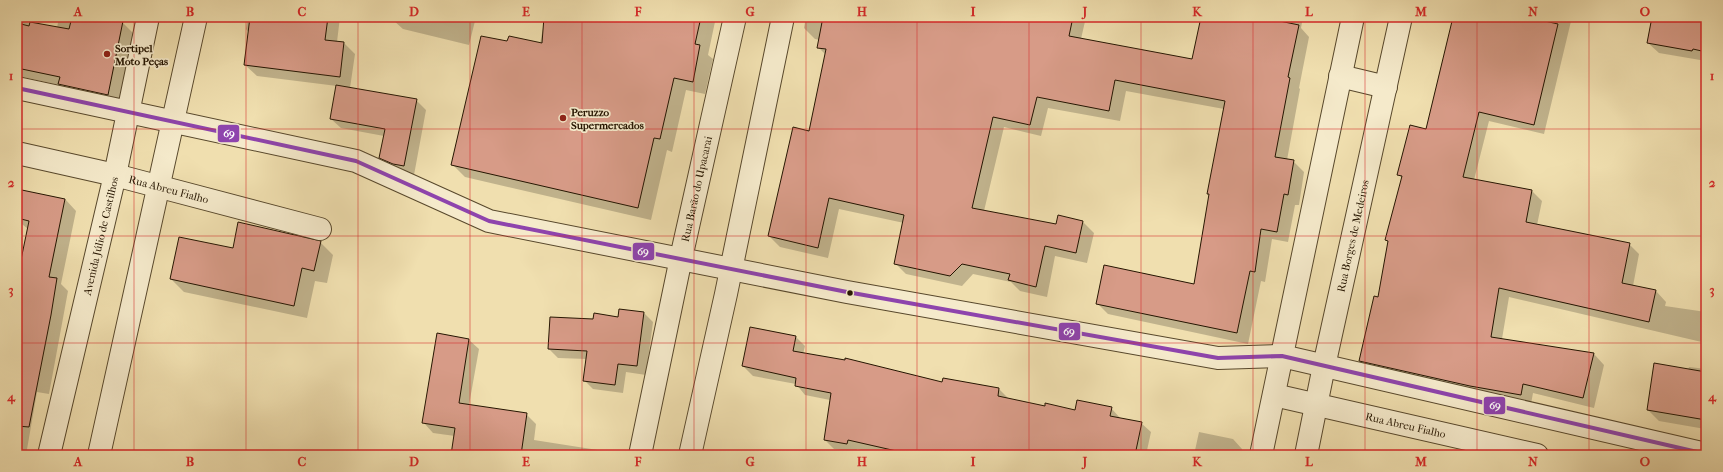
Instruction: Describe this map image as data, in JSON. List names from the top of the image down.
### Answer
{
  "streets": {
    "street": [
      "Rua Abreu Fialho",
      "Rua Barão do Upacarai",
      "Avenida Júlio de Castilhos",
      "Rua Borges de Medeiros"
    ]
  },
  "crossings": [
    ["Rua Abreu Fialho", "Avenida Júlio de Castilhos"],
    ["Rua Abreu Fialho", "Rua Borges de Medeiros"]
  ],
  "places": ["Sortipel Moto Peças", "Peruzzo Supermercados"],
  "lines": ["transit line 69"],
  "grid": {
    "columns": [
      "A",
      "B",
      "C",
      "D",
      "E",
      "F",
      "G",
      "H",
      "I",
      "J",
      "K",
      "L",
      "M",
      "N",
      "O"
    ],
    "rows": [
      "1",
      "2",
      "3",
      "4"
    ]
  }
}
